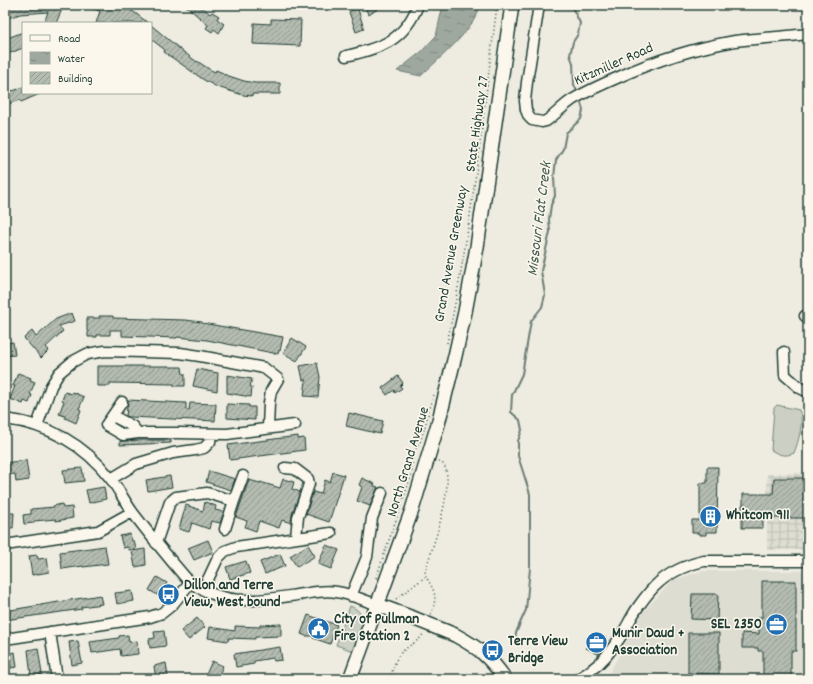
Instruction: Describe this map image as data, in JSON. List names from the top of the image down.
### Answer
{
  "streets": {
    "main road": ["State Highway 27", "North Grand Avenue"],
    "street": ["Kitzmiller Road"],
    "path": ["Grand Avenue Greenway"]
  },
  "crossings": [
    ["State Highway 27", "North Grand Avenue"]
  ],
  "water": ["Missouri Flat Creek"],
  "places": {
    "building": ["Whitcom 911"],
    "bus stop": ["Dillon and Terre View, West bound", "Terre View Bridge"],
    "office": ["SEL 2350", "Munir Daud + Association"],
    "public building": ["City of Pullman Fire Station 2"]
  },
  "legend": ["Road", "Water", "Building"]
}
